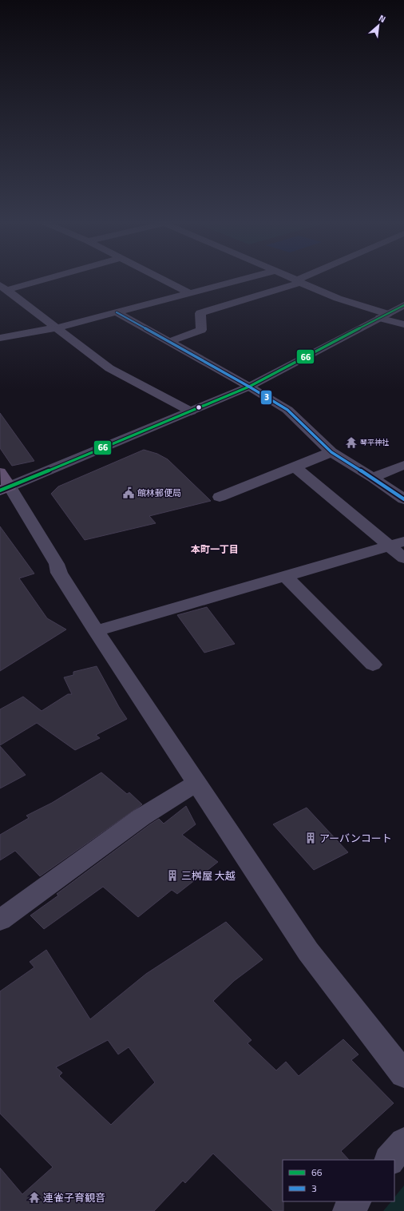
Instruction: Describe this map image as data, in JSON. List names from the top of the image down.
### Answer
{
  "districts": ["本町一丁目"],
  "places": {
    "temple": ["琴平神社", "連雀子育観音"],
    "public building": ["館林郵便局"],
    "building": ["アーバンコート", "三桝屋 大越"]
  },
  "lines": ["transit line 66", "transit line 3"],
  "legend": ["66", "3"],
  "north": "top right"
}
